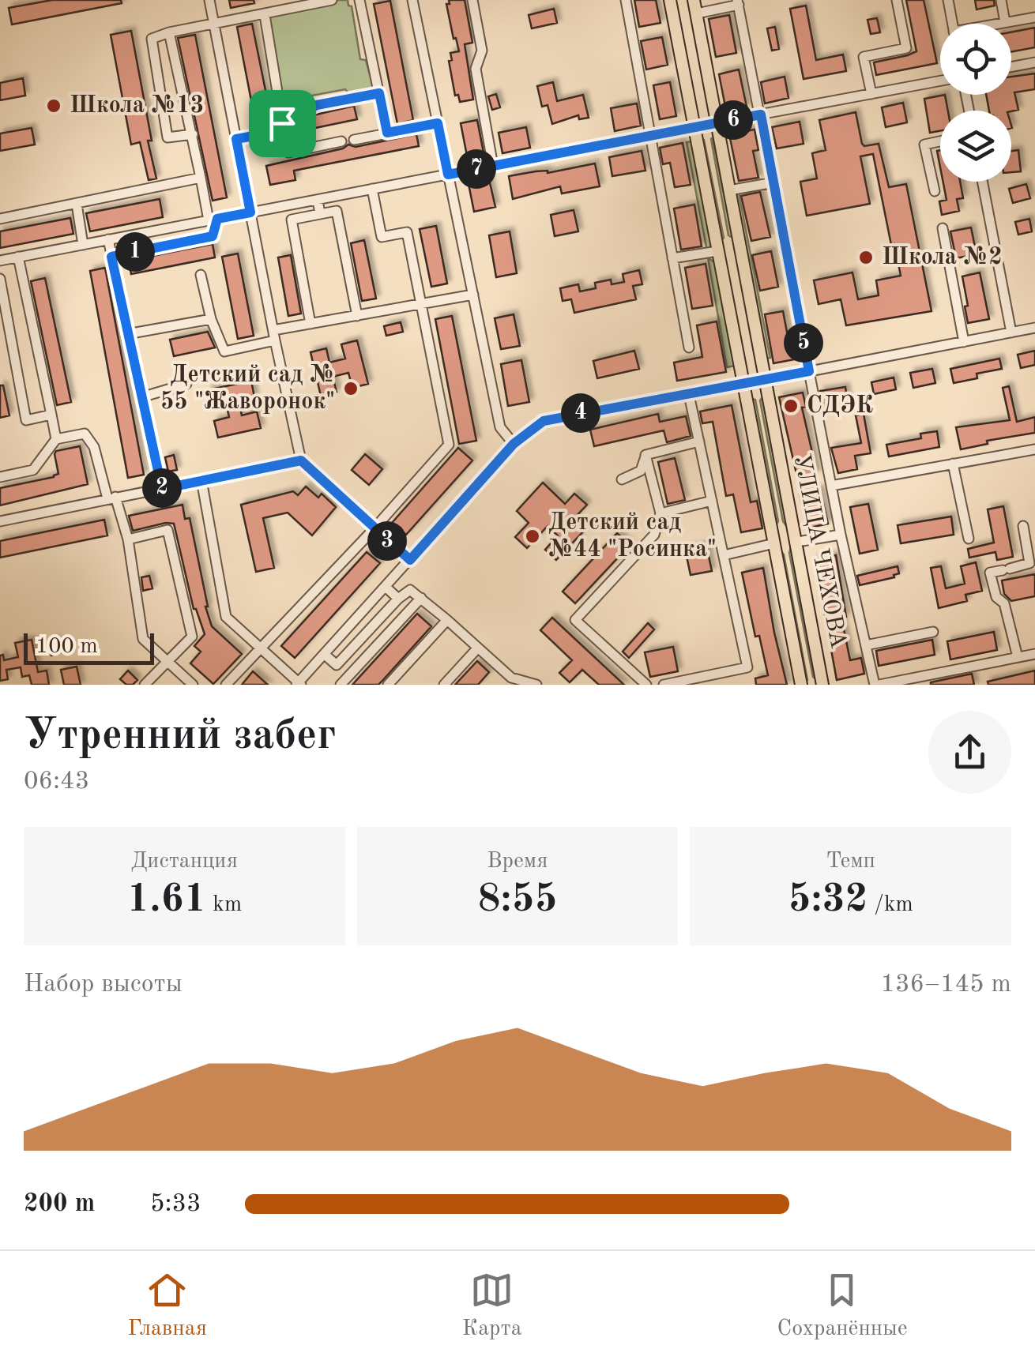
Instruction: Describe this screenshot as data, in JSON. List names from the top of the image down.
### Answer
{
  "streets": {
    "main road": ["УЛИЦА ЧЕХОВА"]
  },
  "places": [
    "Школа №13",
    "Школа №2",
    "Детский сад № 55 \"Жаворонок\"",
    "СДЭК",
    "Детский сад №44 \"Росинка\""
  ],
  "scale_bar": "100 m",
  "page": {
    "pins": [
      "6",
      "7",
      "1",
      "5",
      "4",
      "2",
      "3"
    ],
    "scale": "100 m",
    "heading": ["Утренний забег", "06:43"],
    "stats": [
      ["Дистанция", "1.61 km"],
      ["Время", "8:55"],
      ["Темп", "5:32 /km"]
    ],
    "chart": ["Набор высоты", "136–145 m"],
    "list": [
      {
        "name": "200 m",
        "note": "5:33"
      }
    ],
    "tabs": ["Главная", "Карта", "Сохранённые"]
  }
}
